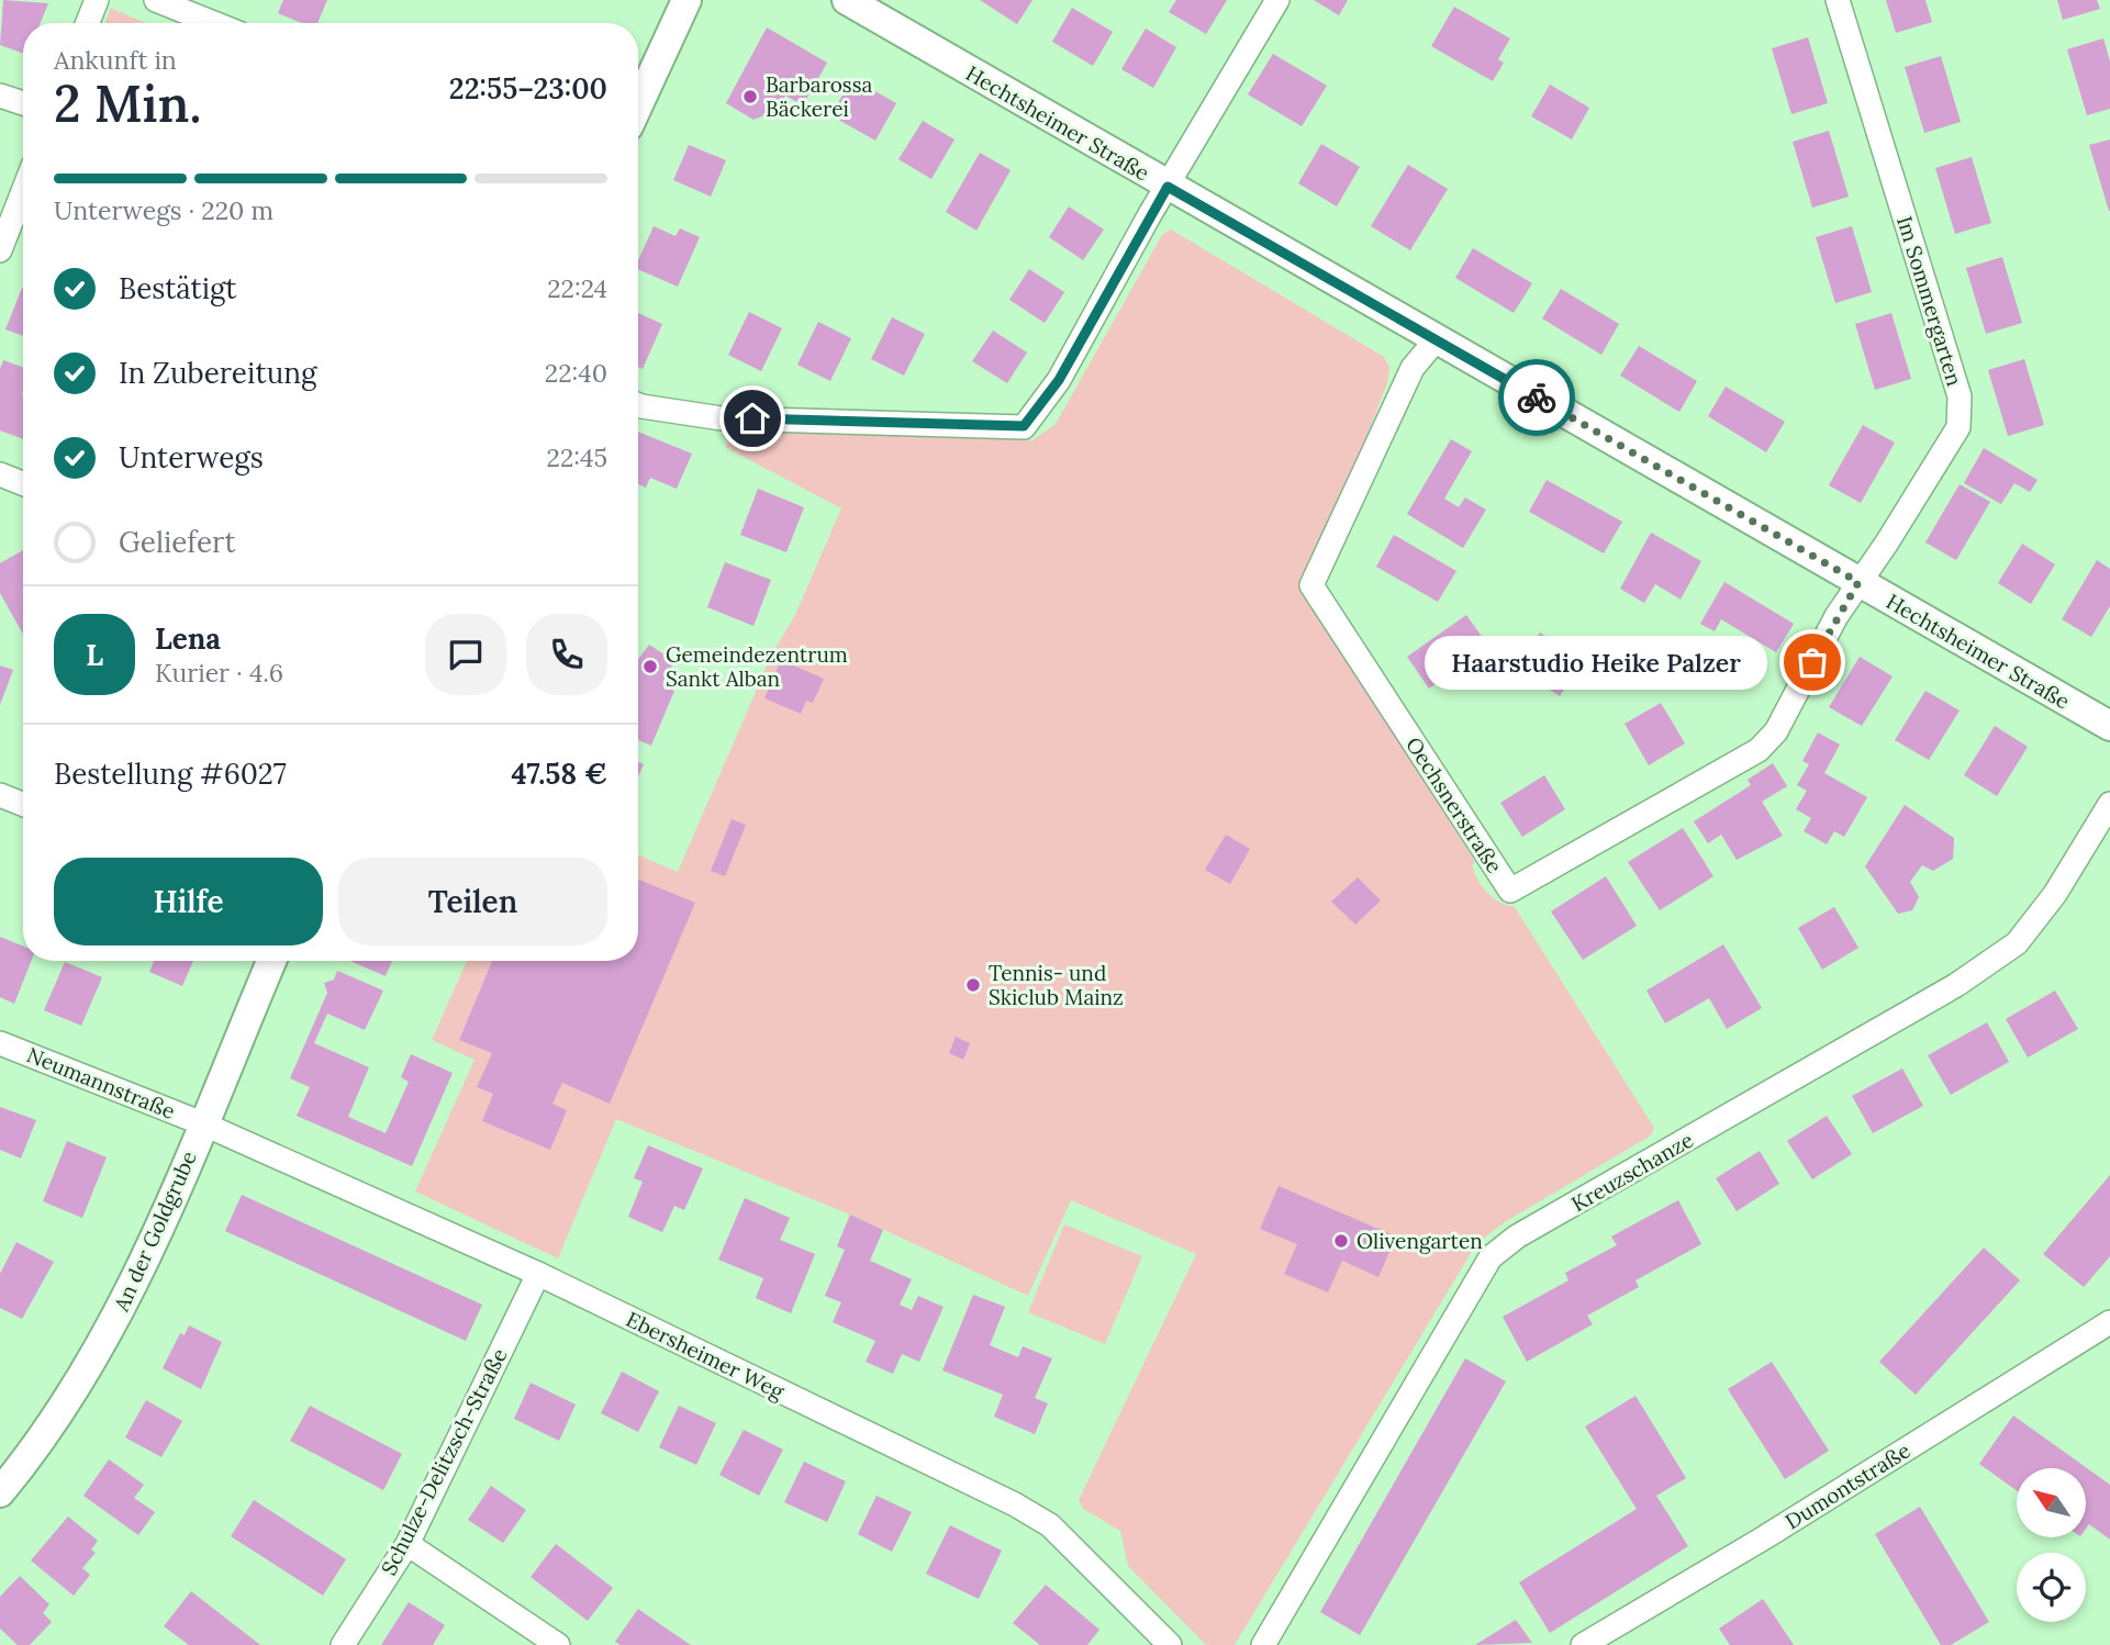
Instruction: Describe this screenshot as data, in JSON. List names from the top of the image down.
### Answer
{
  "streets": {
    "street": [
      "Hechtsheimer Straße",
      "Im Sommergarten",
      "Oechsnerstraße",
      "Neumannstraße",
      "Kreuzschanze",
      "An der Goldgrube",
      "Ebersheimer Weg",
      "Schulze-Delitzsch-Straße",
      "Dumontstraße"
    ]
  },
  "crossings": [
    ["Hechtsheimer Straße", "Im Sommergarten"],
    ["Hechtsheimer Straße", "Oechsnerstraße"],
    ["Im Sommergarten", "Oechsnerstraße"],
    ["Neumannstraße", "An der Goldgrube"],
    ["Neumannstraße", "Ebersheimer Weg"],
    ["An der Goldgrube", "Ebersheimer Weg"],
    ["Ebersheimer Weg", "Schulze-Delitzsch-Straße"]
  ],
  "places": [
    "Barbarossa Bäckerei",
    "Haarstudio Heike Palzer",
    "Gemeindezentrum Sankt Alban",
    "Tennis- und Skiclub Mainz",
    "Olivengarten"
  ],
  "north": "top left",
  "page": {
    "heading": ["2 Min.", "Ankunft in", "22:55–23:00"],
    "panel": [
      "Lena",
      "Kurier · 4.6",
      "Bestellung #6027",
      "47.58 €"
    ],
    "bar": "Unterwegs · 220 m",
    "list": [
      ["Bestätigt", "22:24"],
      ["In Zubereitung", "22:40"],
      ["Unterwegs", "22:45"],
      "Geliefert"
    ],
    "round": "L",
    "bubble": "Haarstudio Heike Palzer",
    "buttons": ["Hilfe", "Teilen"]
  }
}
